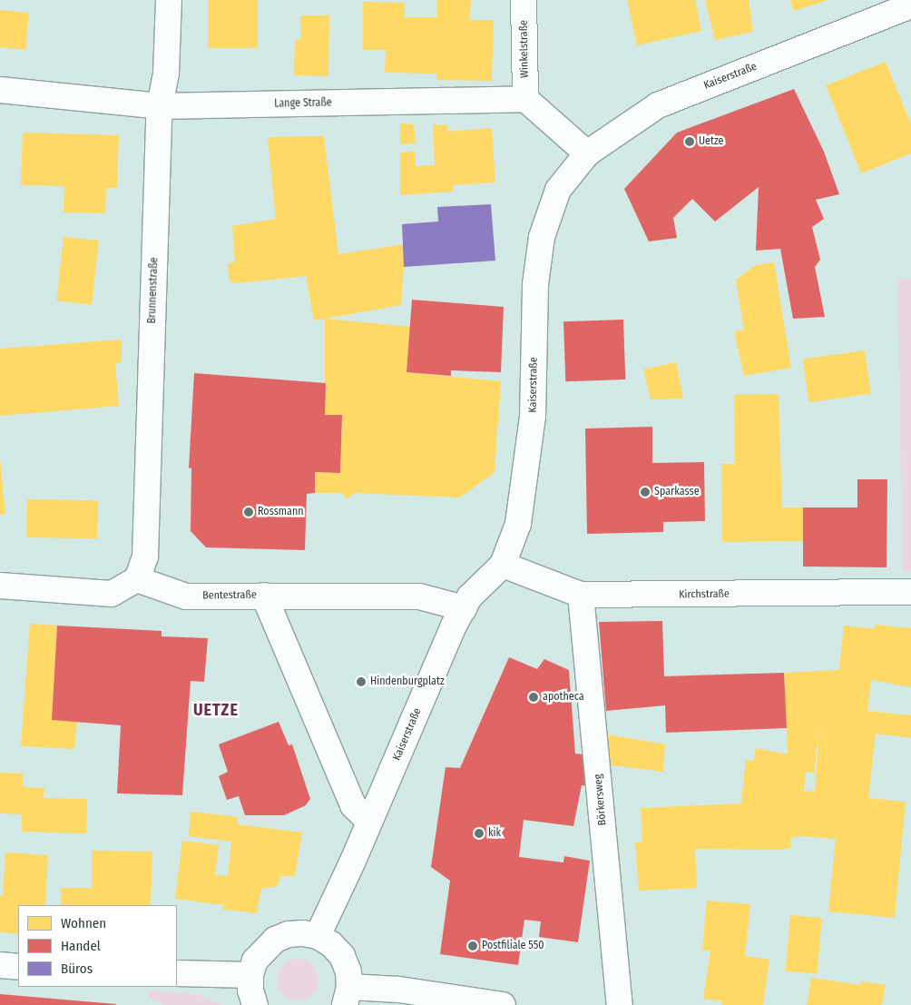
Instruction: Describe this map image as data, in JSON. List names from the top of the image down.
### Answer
{
  "streets": {
    "street": [
      "Winkelstraße",
      "Kaiserstraße",
      "Lange Straße",
      "Brunnenstraße",
      "Kirchstraße",
      "Bentestraße",
      "Börkersweg"
    ]
  },
  "crossings": [
    ["Winkelstraße", "Lange Straße"],
    ["Kaiserstraße", "Kirchstraße"],
    ["Kaiserstraße", "Bentestraße"],
    ["Lange Straße", "Brunnenstraße"],
    ["Brunnenstraße", "Bentestraße"],
    ["Kirchstraße", "Börkersweg"]
  ],
  "districts": ["UETZE"],
  "places": [
    "Uetze",
    "Sparkasse",
    "Rossmann",
    "Hindenburgplatz",
    "apotheca",
    "kik",
    "Postfiliale 550"
  ],
  "legend": ["Wohnen", "Handel", "Büros"]
}
